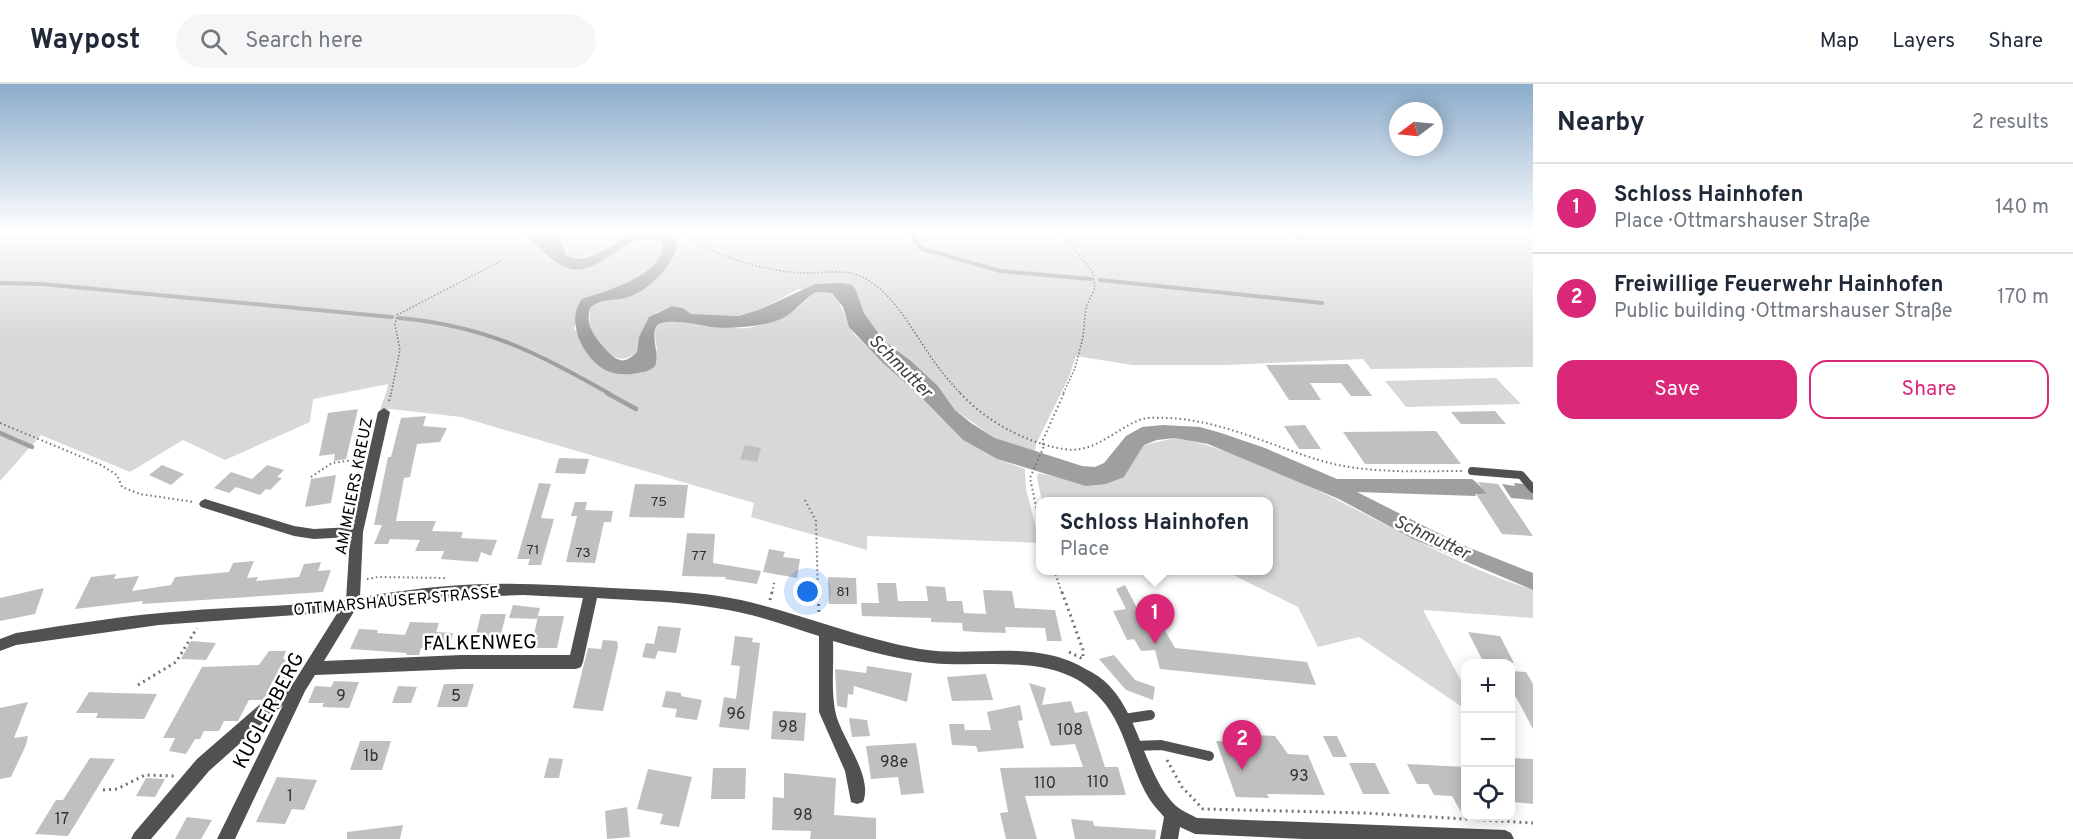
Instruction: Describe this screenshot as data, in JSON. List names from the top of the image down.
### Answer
{
  "streets": {
    "street": [
      "AM MEIERS KREUZ",
      "OTTMARSHAUSER STRASSE",
      "FALKENWEG",
      "KUGLERBERG"
    ]
  },
  "crossings": [
    ["AM MEIERS KREUZ", "OTTMARSHAUSER STRASSE"],
    ["AM MEIERS KREUZ", "KUGLERBERG"],
    ["OTTMARSHAUSER STRASSE", "FALKENWEG"],
    ["OTTMARSHAUSER STRASSE", "KUGLERBERG"],
    ["FALKENWEG", "KUGLERBERG"]
  ],
  "water": ["Schmutter"],
  "house_numbers": [
    "75",
    "71",
    "73",
    "77",
    "81",
    "9",
    "5",
    "96",
    "98",
    "108",
    "1b",
    "98e",
    "93",
    "110",
    "110",
    "1",
    "98",
    "17"
  ],
  "north": "left",
  "page": {
    "header": "Waypost",
    "search": "Search here",
    "nav": ["Map", "Layers", "Share"],
    "heading": ["Nearby", "2 results"],
    "list": [
      {
        "mark": "1",
        "name": "Schloss Hainhofen",
        "note": "Place · Ottmarshauser Straße",
        "value": "140 m"
      },
      {
        "mark": "2",
        "name": "Freiwillige Feuerwehr Hainhofen",
        "note": "Public building · Ottmarshauser Straße",
        "value": "170 m"
      }
    ],
    "buttons": ["Save", "Share"],
    "popup": ["Schloss Hainhofen", "Place"],
    "pins": ["1", "2"],
    "map_buttons": ["+", "−"]
  }
}
